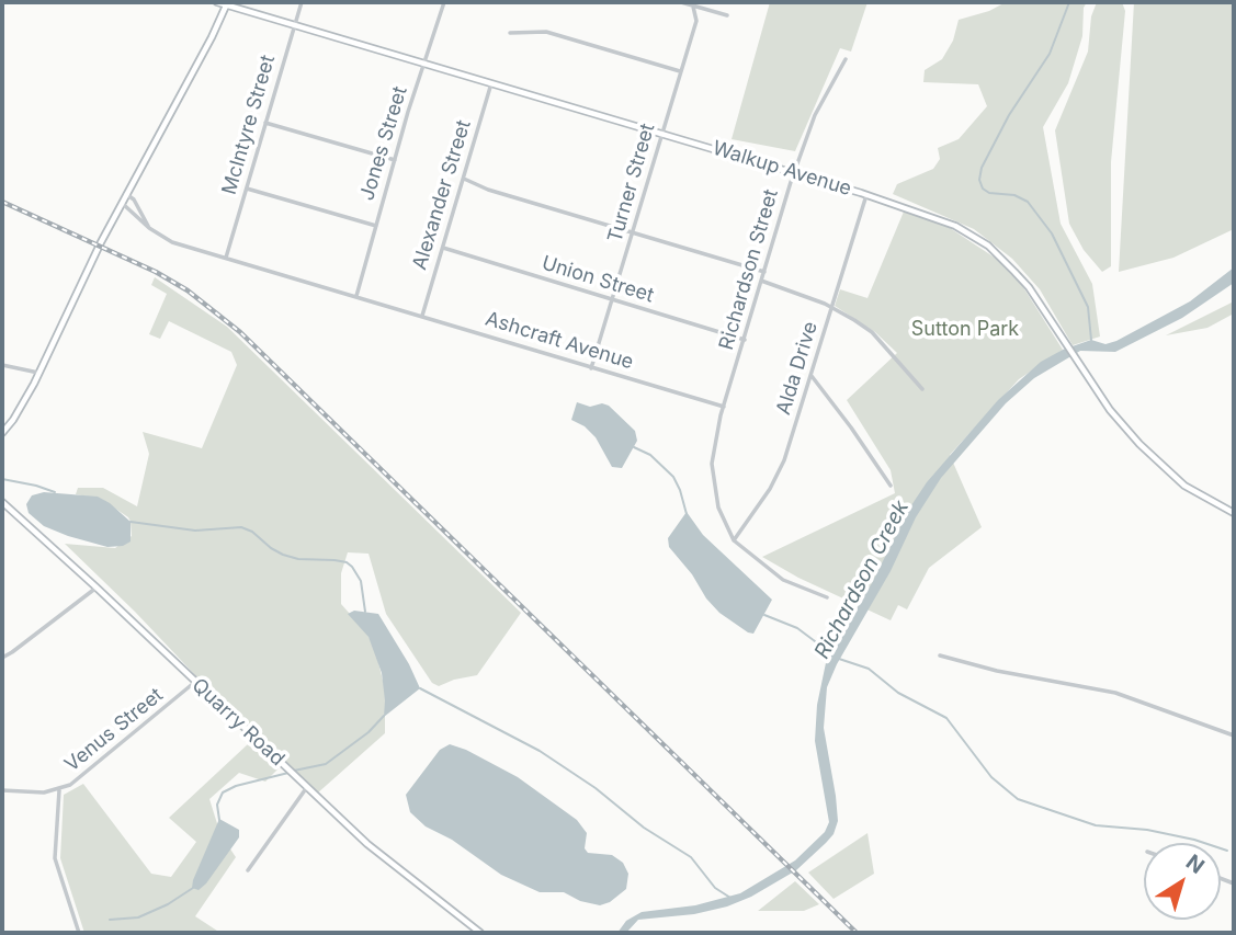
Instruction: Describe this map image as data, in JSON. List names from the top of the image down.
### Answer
{
  "streets": {
    "street": [
      "McIntyre Street",
      "Jones Street",
      "Walkup Avenue",
      "Turner Street",
      "Alexander Street",
      "Richardson Street",
      "Union Street",
      "Ashcraft Avenue",
      "Alda Drive",
      "Quarry Road",
      "Venus Street"
    ]
  },
  "crossings": [
    ["McIntyre Street", "Walkup Avenue"],
    ["McIntyre Street", "Ashcraft Avenue"],
    ["Jones Street", "Walkup Avenue"],
    ["Jones Street", "Ashcraft Avenue"],
    ["Walkup Avenue", "Turner Street"],
    ["Walkup Avenue", "Alexander Street"],
    ["Walkup Avenue", "Richardson Street"],
    ["Walkup Avenue", "Alda Drive"],
    ["Turner Street", "Union Street"],
    ["Turner Street", "Ashcraft Avenue"],
    ["Alexander Street", "Union Street"],
    ["Alexander Street", "Ashcraft Avenue"],
    ["Richardson Street", "Union Street"],
    ["Richardson Street", "Ashcraft Avenue"],
    ["Quarry Road", "Venus Street"]
  ],
  "water": ["Richardson Creek"],
  "parks": ["Sutton Park"],
  "north": "top right"
}
